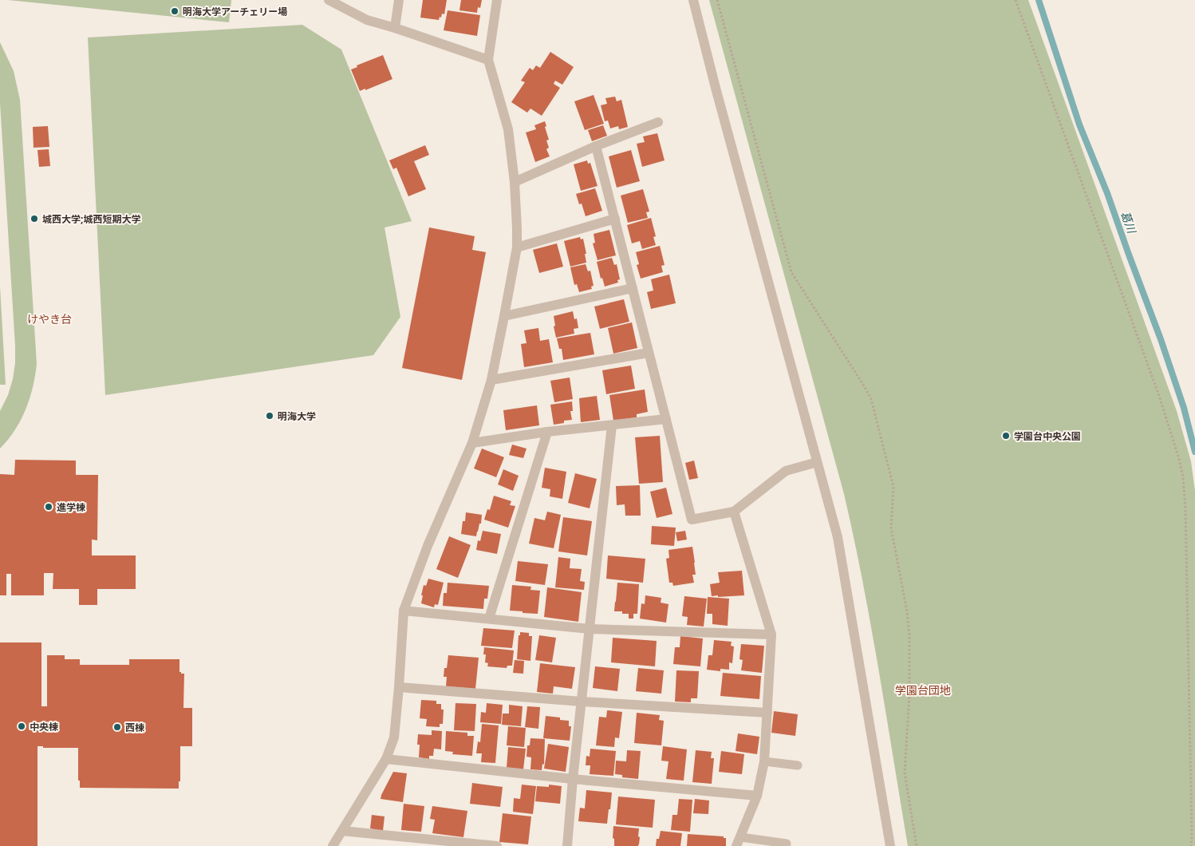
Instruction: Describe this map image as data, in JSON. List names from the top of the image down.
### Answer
{
  "districts": ["けやき台", "学園台団地"],
  "water": ["葛川"],
  "places": [
    "明海大学アーチェリー場",
    "城西大学;城西短期大学",
    "明海大学",
    "学園台中央公園",
    "進学棟",
    "中央棟",
    "西棟"
  ]
}
